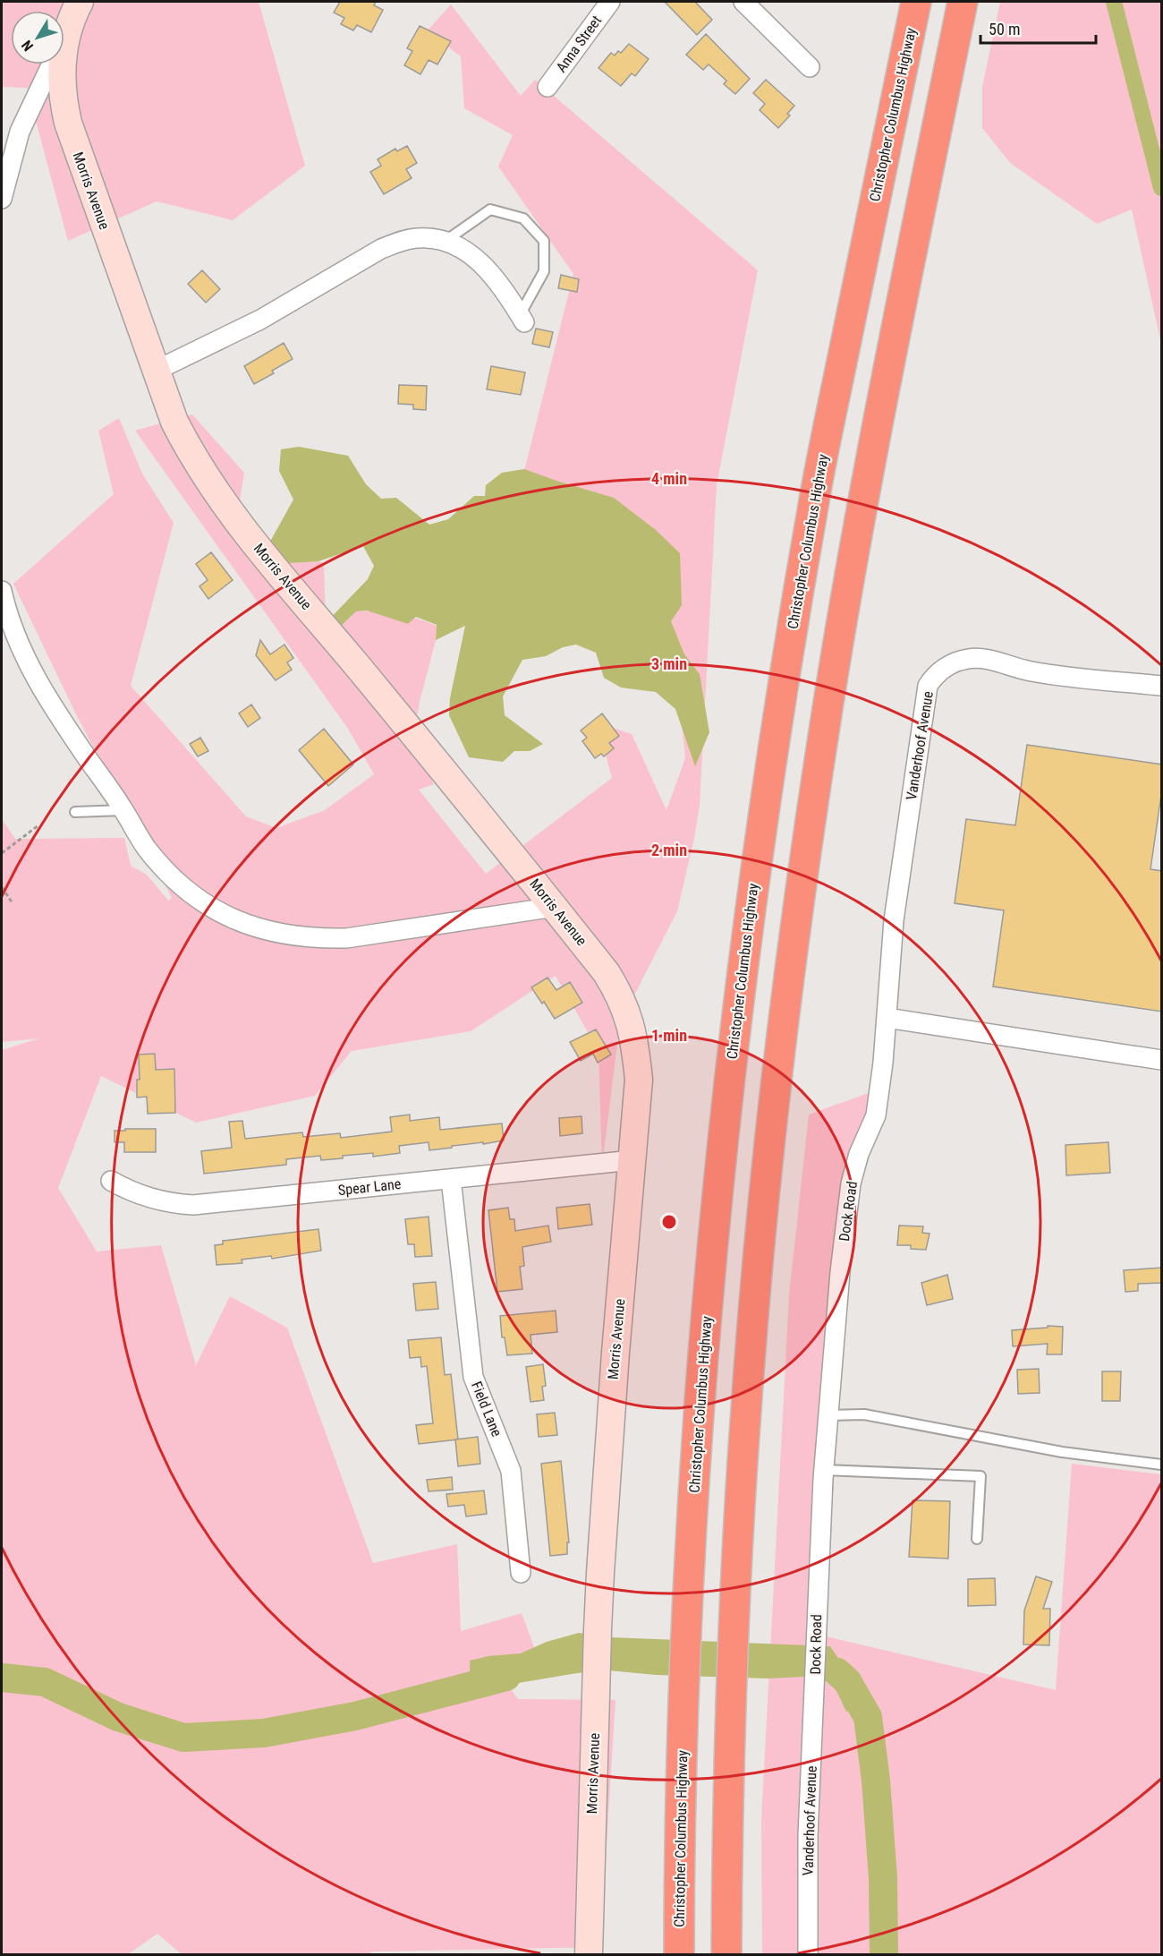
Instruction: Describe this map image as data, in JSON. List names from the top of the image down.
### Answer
{
  "streets": {
    "highway": ["Christopher Columbus Highway"],
    "street": [
      "Anna Street",
      "Morris Avenue",
      "Vanderhoof Avenue",
      "Spear Lane",
      "Dock Road",
      "Field Lane"
    ]
  },
  "crossings": [
    ["Morris Avenue", "Spear Lane"],
    ["Vanderhoof Avenue", "Dock Road"],
    ["Spear Lane", "Field Lane"]
  ],
  "scale_bar": "50 m",
  "north": "bottom left",
  "rings": [
    "4 min",
    "3 min",
    "2 min",
    "1 min"
  ]
}
